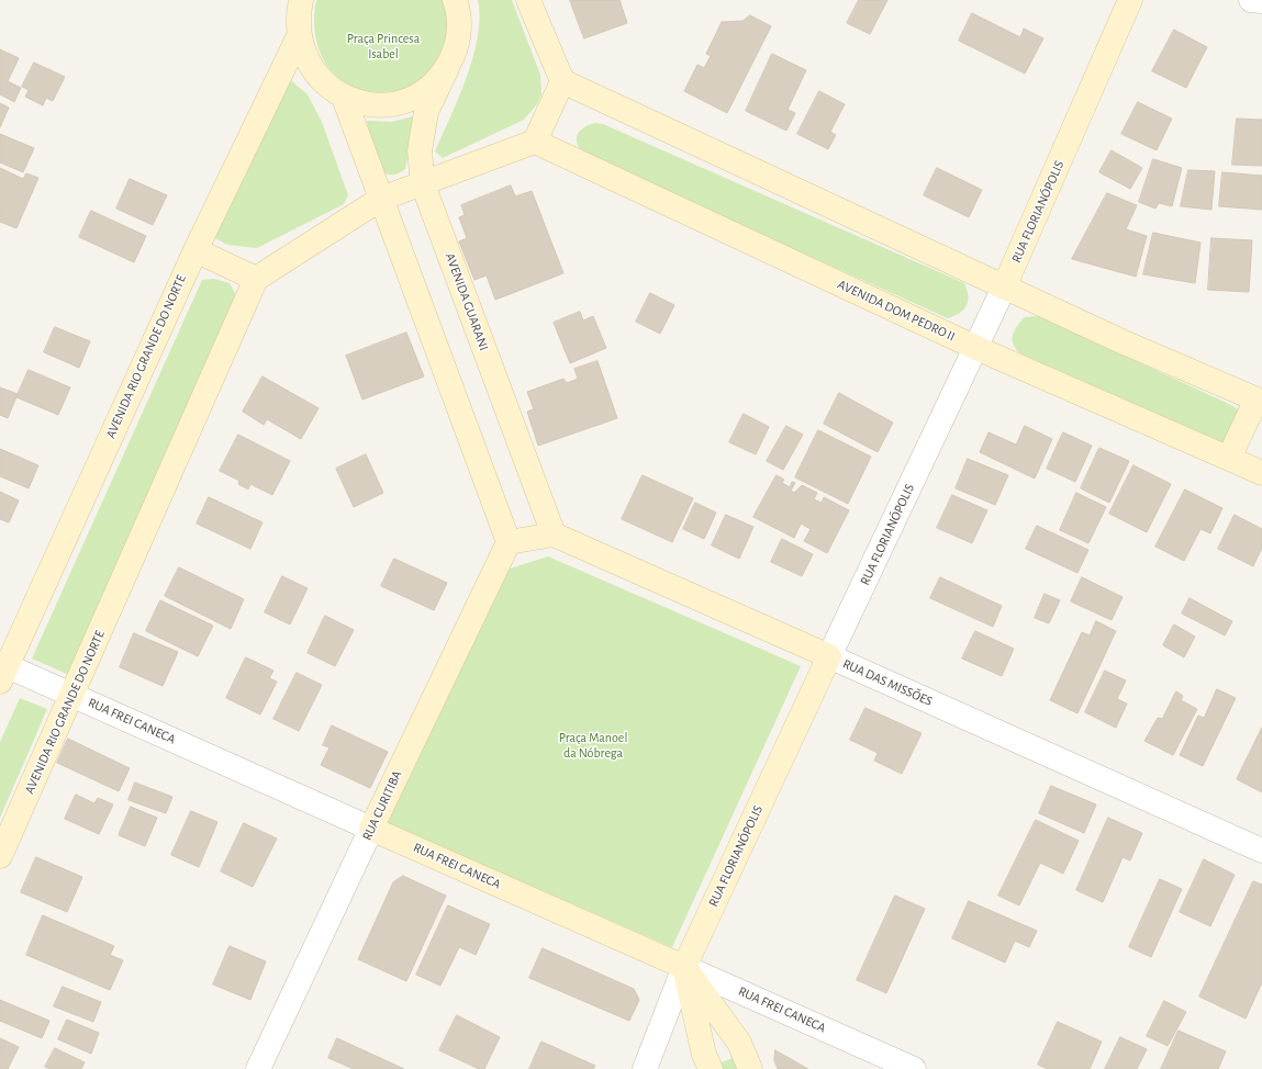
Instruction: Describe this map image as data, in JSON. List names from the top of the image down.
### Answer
{
  "streets": {
    "street": [
      "RUA FLORIANÓPOLIS",
      "AVENIDA GUARANI",
      "AVENIDA DOM PEDRO II",
      "AVENIDA RIO GRANDE DO NORTE",
      "RUA DAS MISSÕES",
      "RUA FREI CANECA",
      "RUA CURITIBA"
    ]
  },
  "crossings": [
    ["RUA FLORIANÓPOLIS", "AVENIDA DOM PEDRO II"],
    ["RUA FLORIANÓPOLIS", "RUA DAS MISSÕES"],
    ["RUA FLORIANÓPOLIS", "RUA FREI CANECA"],
    ["AVENIDA GUARANI", "RUA DAS MISSÕES"],
    ["AVENIDA RIO GRANDE DO NORTE", "RUA FREI CANECA"],
    ["RUA FREI CANECA", "RUA CURITIBA"]
  ],
  "parks": ["Praça Princesa Isabel", "Praça Manoel da Nóbrega"]
}
